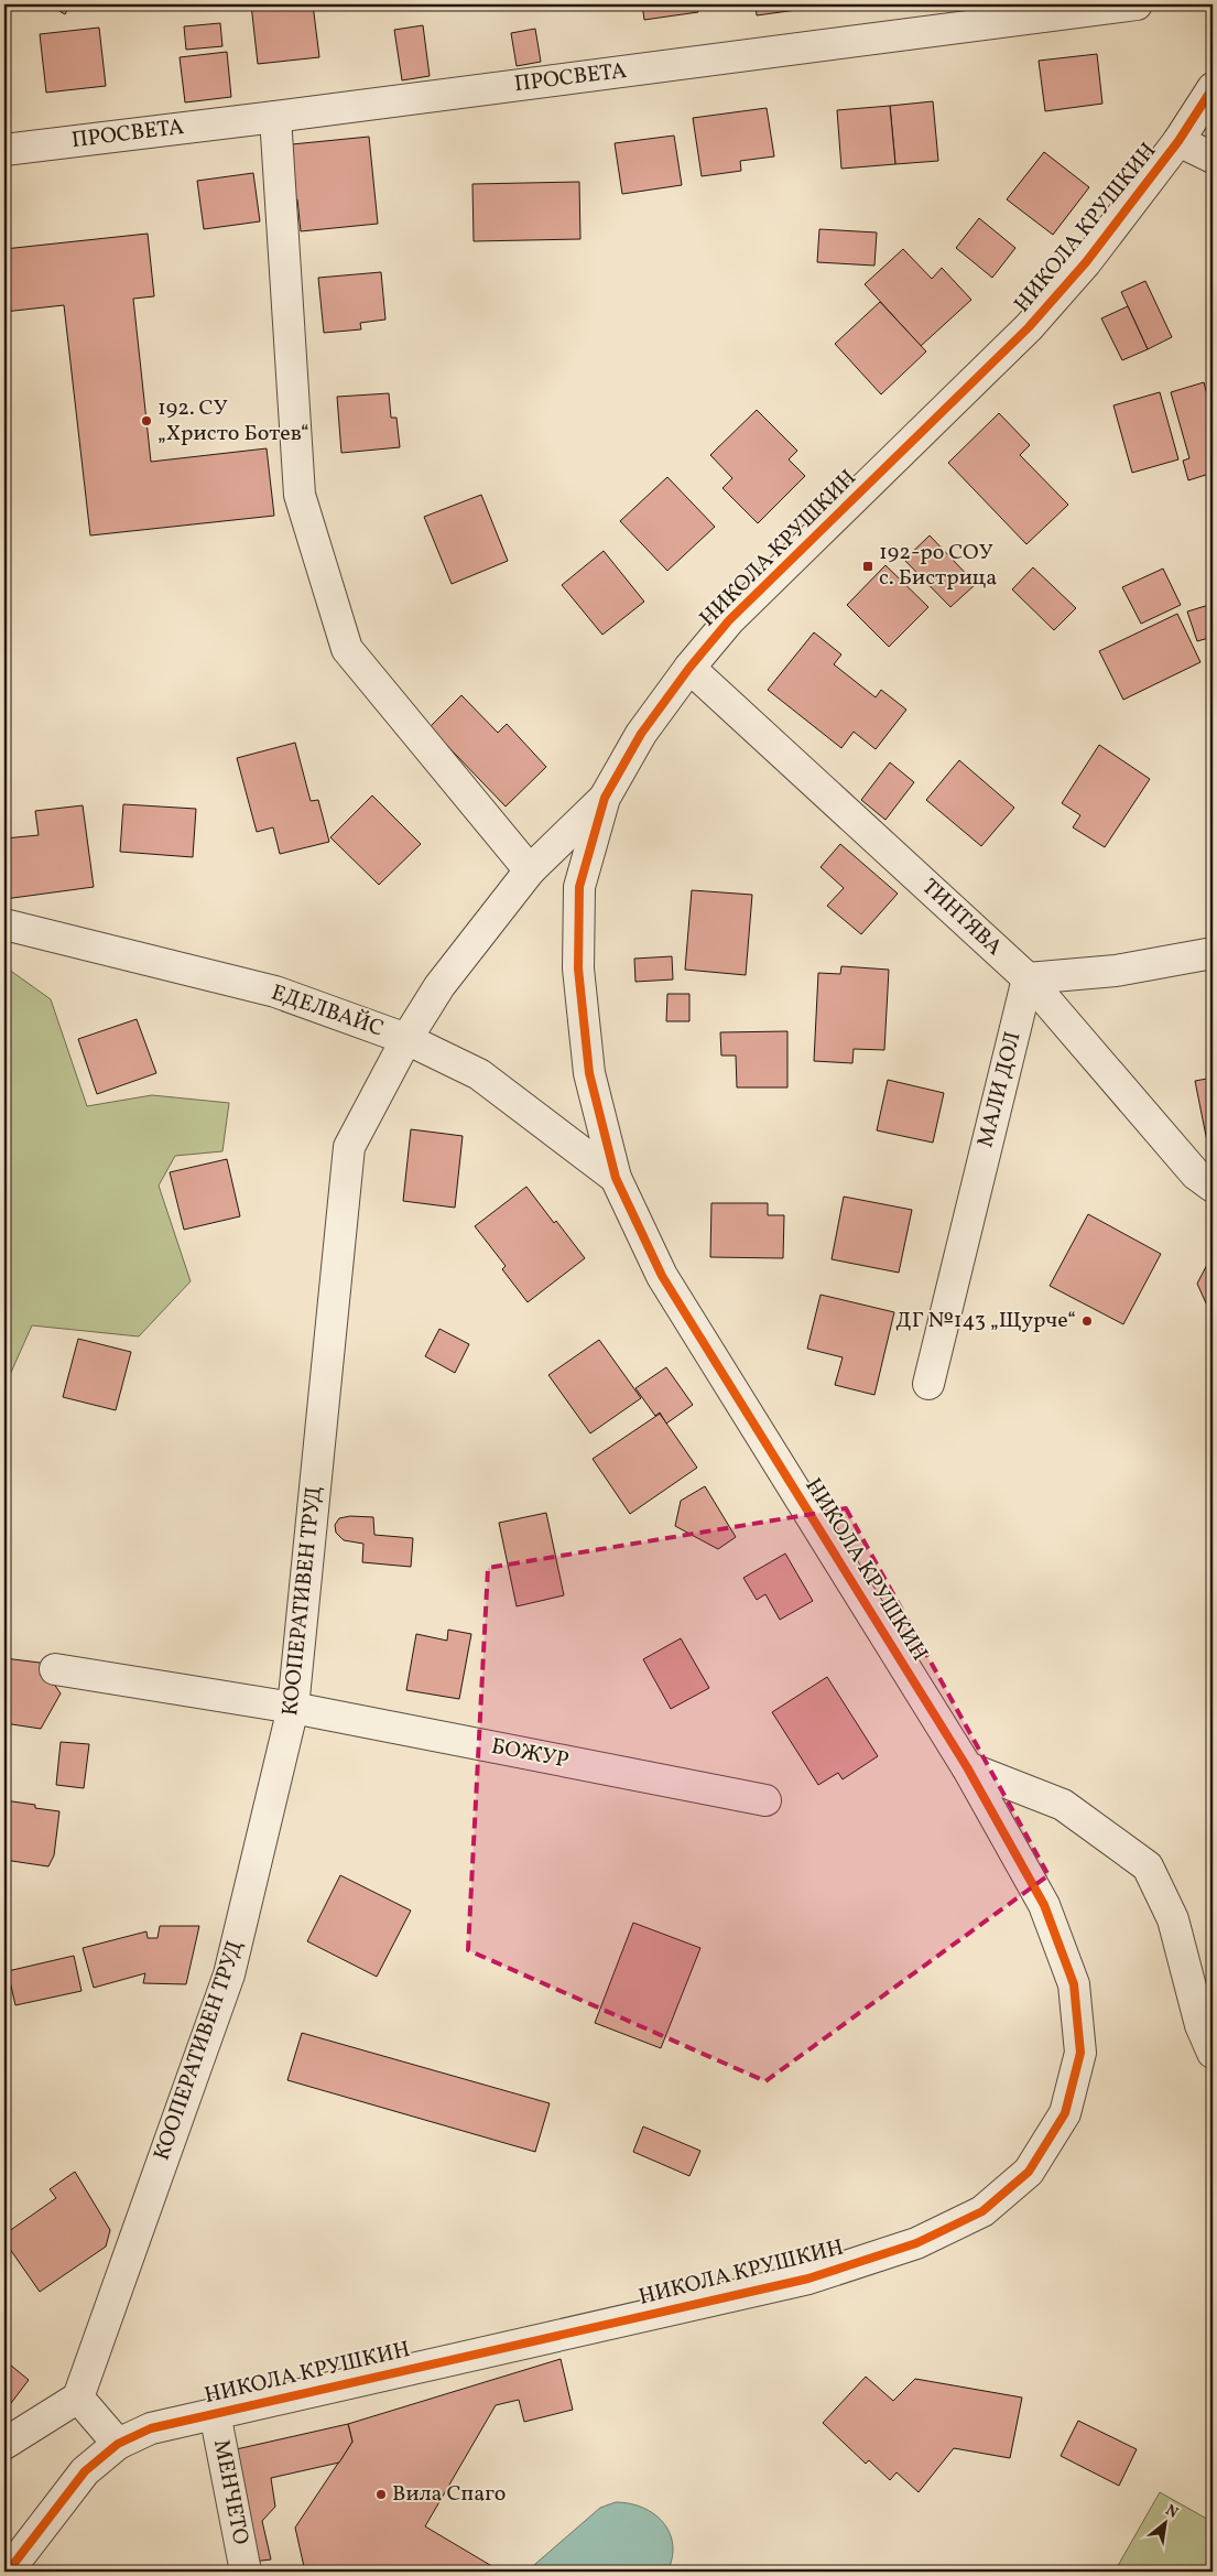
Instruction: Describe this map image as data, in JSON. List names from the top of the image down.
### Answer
{
  "streets": {
    "street": [
      "ПРОСВЕТА",
      "НИКОЛА КРУШКИН",
      "ТИНТЯВА",
      "ЕДЕЛВАЙС",
      "МАЛИ ДОЛ",
      "КООПЕРАТИВЕН ТРУД",
      "БОЖУР",
      "МЕНЧЕТО"
    ]
  },
  "crossings": [
    ["НИКОЛА КРУШКИН", "ТИНТЯВА"],
    ["НИКОЛА КРУШКИН", "ЕДЕЛВАЙС"],
    ["НИКОЛА КРУШКИН", "КООПЕРАТИВЕН ТРУД"],
    ["НИКОЛА КРУШКИН", "МЕНЧЕТО"],
    ["ТИНТЯВА", "МАЛИ ДОЛ"],
    ["ЕДЕЛВАЙС", "КООПЕРАТИВЕН ТРУД"],
    ["КООПЕРАТИВЕН ТРУД", "БОЖУР"]
  ],
  "places": {
    "other": ["192. СУ „Христо Ботев“", "ДГ №143 „Щурче“", "Вила Спаго"],
    "transit": ["192-ро СОУ с. Бистрица"]
  },
  "north": "top right"
}
